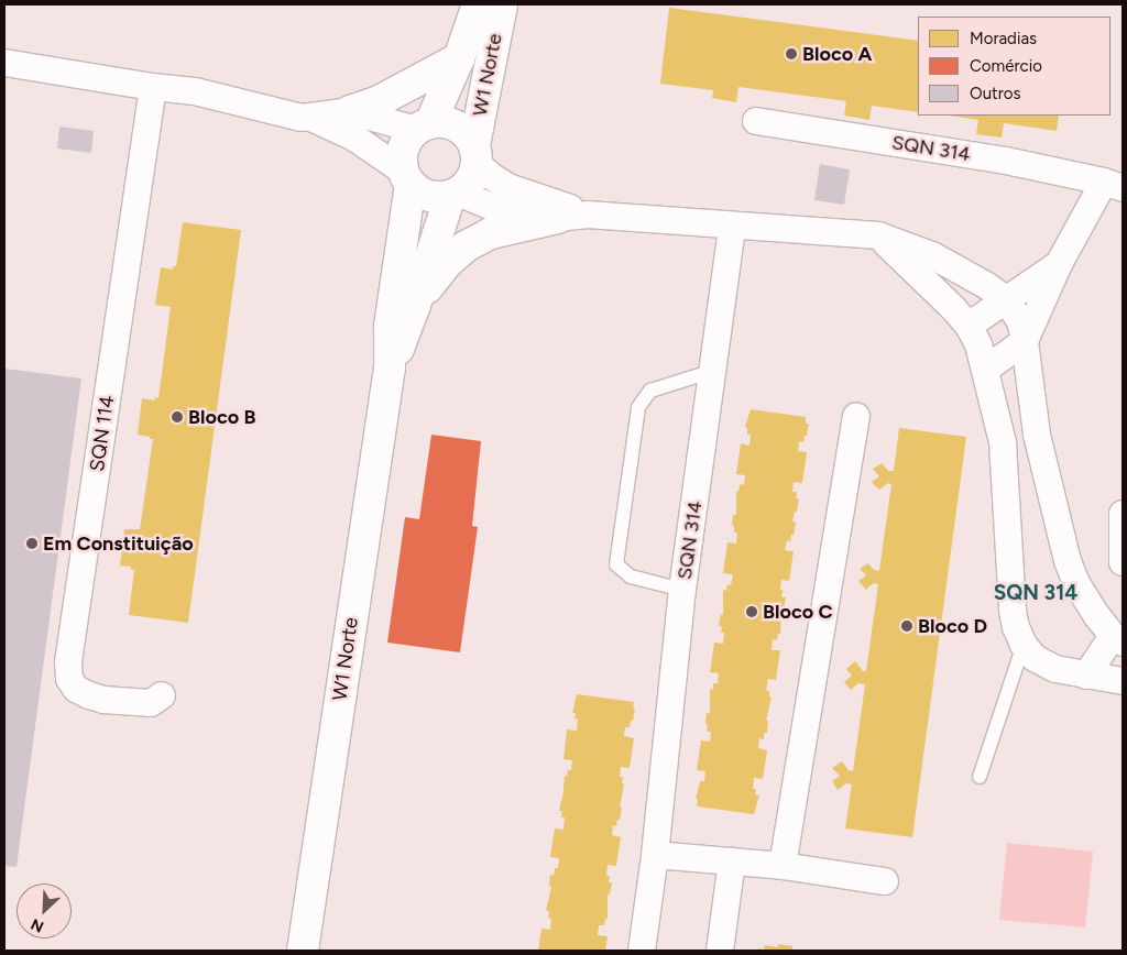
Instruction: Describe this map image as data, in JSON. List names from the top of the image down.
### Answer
{
  "streets": {
    "street": ["W1 Norte", "SQN 314", "SQN 114"]
  },
  "districts": ["SQN 314"],
  "places": [
    "Bloco A",
    "Bloco B",
    "Em Constituição",
    "Bloco C",
    "Bloco D"
  ],
  "legend": ["Moradias", "Comércio", "Outros"],
  "north": "bottom left"
}
